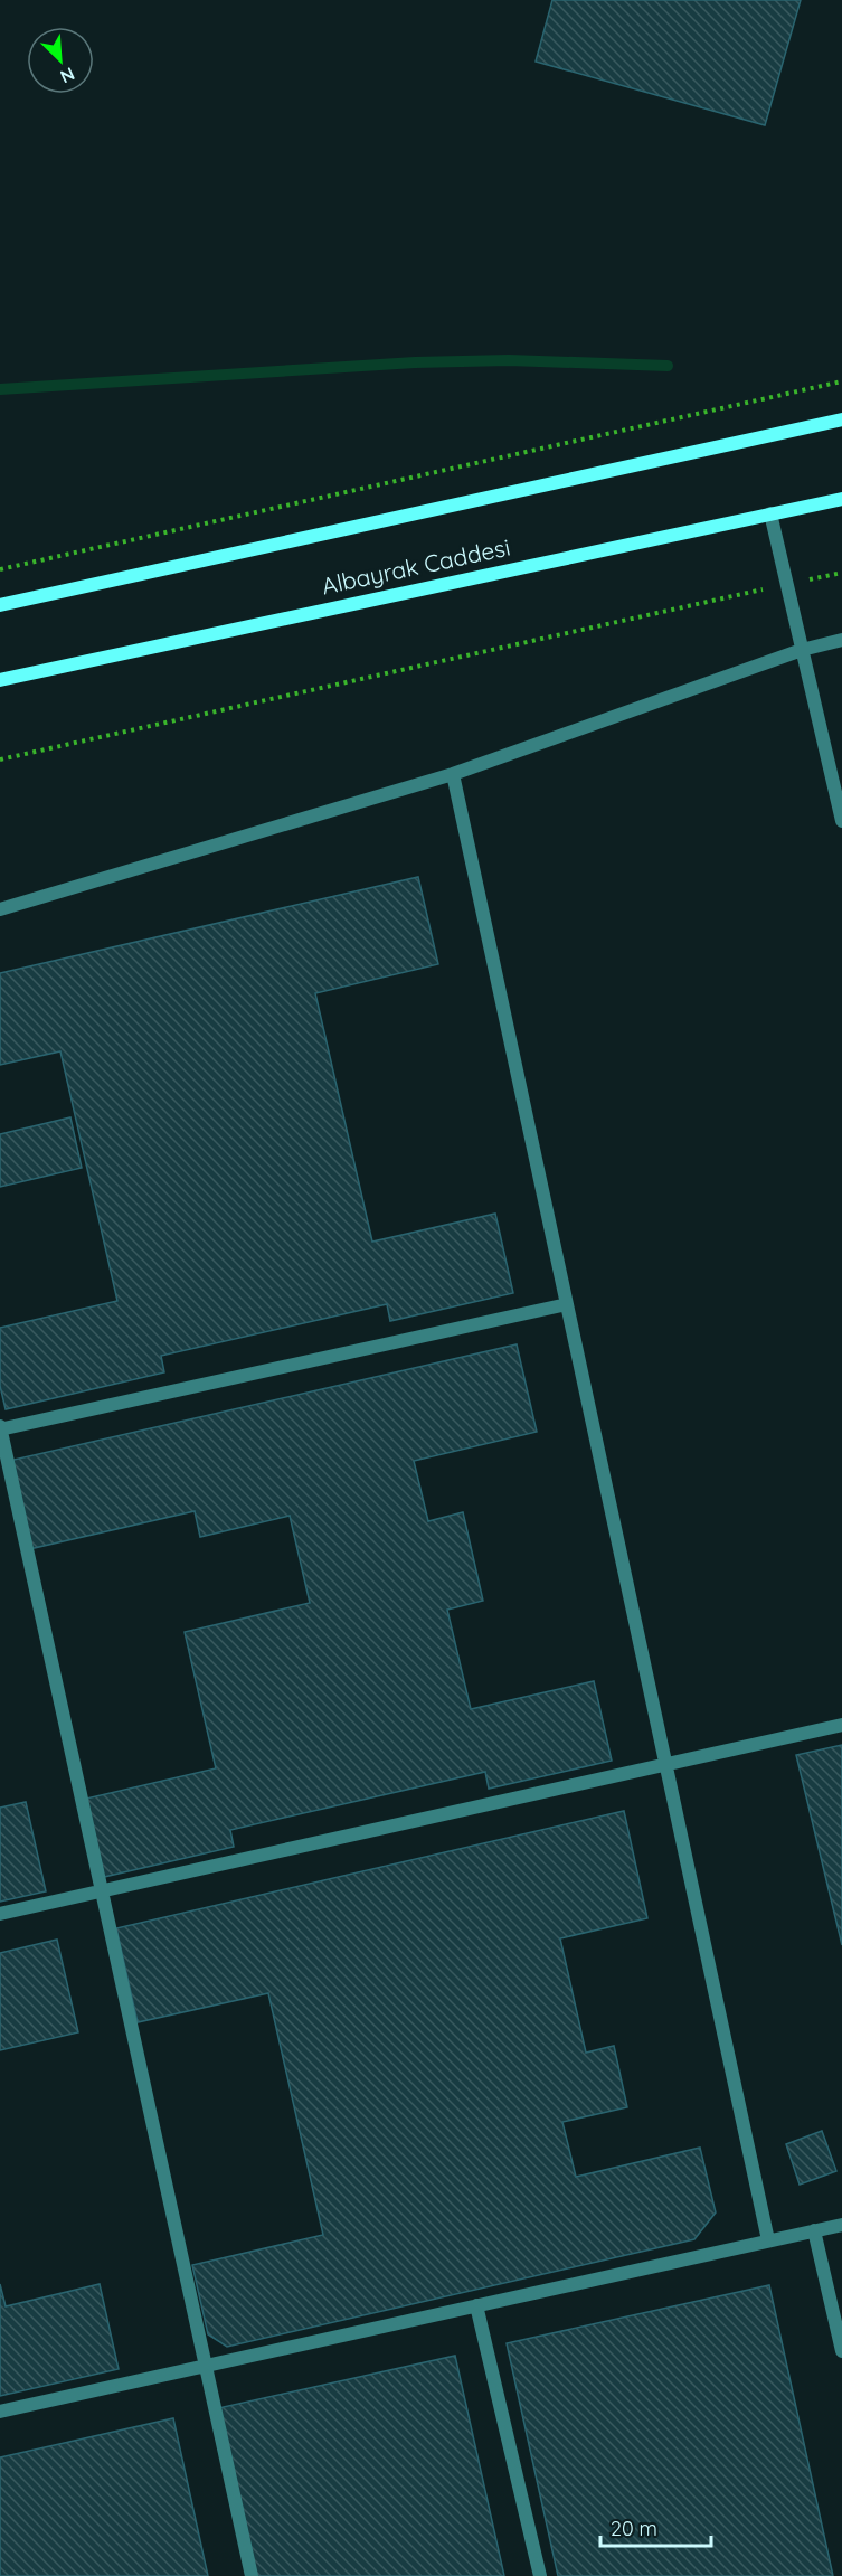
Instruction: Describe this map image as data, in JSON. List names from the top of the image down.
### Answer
{
  "streets": {
    "main road": ["Albayrak Caddesi"]
  },
  "scale_bar": "20 m",
  "north": "bottom right"
}
